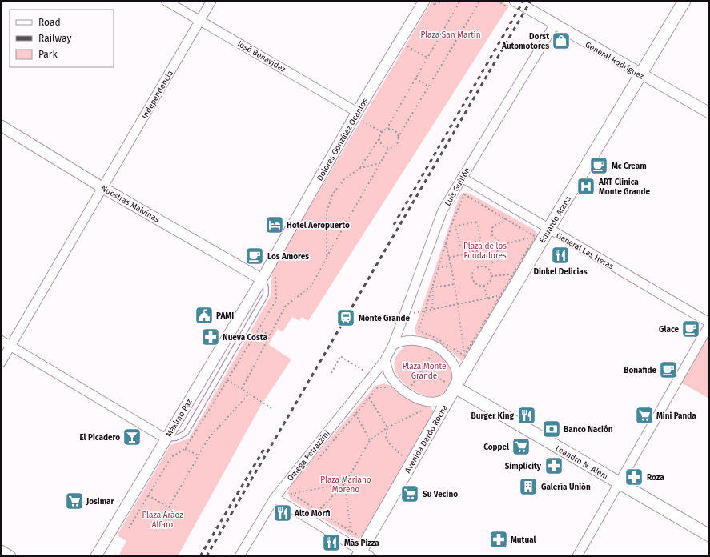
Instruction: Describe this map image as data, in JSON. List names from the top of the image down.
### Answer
{
  "streets": {
    "main road": ["Eduardo Arana", "Avenida Dardo Rocha", "Leandro N. Alem"],
    "street": [
      "José Benavídez",
      "General Rodríguez",
      "Independencia",
      "Dolores González Ocantos",
      "Luis Guillón",
      "Nuestras Malvinas",
      "General Las Heras",
      "Máximo Paz",
      "Omega Petrazzini"
    ]
  },
  "crossings": [
    ["José Benavídez", "Independencia"],
    ["José Benavídez", "Dolores González Ocantos"],
    ["General Rodríguez", "Luis Guillón"],
    ["General Rodríguez", "Eduardo Arana"],
    ["Independencia", "Nuestras Malvinas"],
    ["Dolores González Ocantos", "Nuestras Malvinas"],
    ["Dolores González Ocantos", "Máximo Paz"],
    ["Luis Guillón", "General Las Heras"],
    ["Luis Guillón", "Omega Petrazzini"],
    ["Nuestras Malvinas", "Máximo Paz"],
    ["Eduardo Arana", "General Las Heras"],
    ["Eduardo Arana", "Avenida Dardo Rocha"],
    ["Eduardo Arana", "Leandro N. Alem"],
    ["Avenida Dardo Rocha", "Leandro N. Alem"]
  ],
  "parks": [
    "Plaza San Martín",
    "Plaza de los Fundadores",
    "Plaza Monte Grande",
    "Plaza Mariano Moreno",
    "Plaza Aráoz Alfaro"
  ],
  "places": {
    "shop": ["Dorst Automotores"],
    "cafe": [
      "Mc Cream",
      "Los Amores",
      "Glace",
      "Bonafide"
    ],
    "hospital": ["ART Clinica Monte Grande"],
    "hotel": ["Hotel Aeropuerto"],
    "restaurant": [
      "Dinkel Delicias",
      "Burger King",
      "Alto Morfi",
      "Más Pizza"
    ],
    "public building": ["PAMI"],
    "station": ["Monte Grande"],
    "pharmacy": [
      "Nueva Costa",
      "Simplicity",
      "Roza",
      "Mutual"
    ],
    "supermarket": [
      "Mini Panda",
      "Coppel",
      "Su Vecino",
      "Josimar"
    ],
    "bank": ["Banco Nación"],
    "bar": ["El Picadero"],
    "building": ["Galería Unión"]
  },
  "legend": ["Road", "Railway", "Park"]
}
